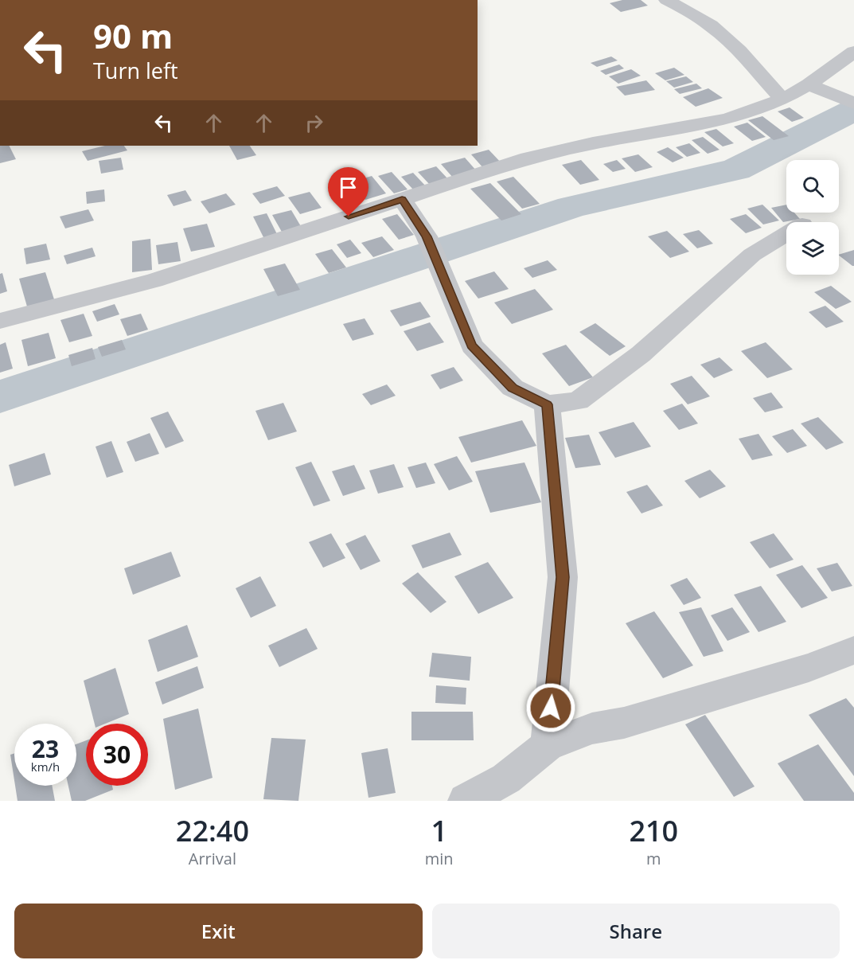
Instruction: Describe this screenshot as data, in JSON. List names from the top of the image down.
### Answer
{
  "page": {
    "turn": ["90 m", "Turn left"],
    "speed": "23 km/h",
    "limit": "30",
    "eta": [
      "22:40",
      "Arrival",
      "1",
      "min",
      "210",
      "m"
    ],
    "buttons": ["Exit", "Share"]
  }
}
